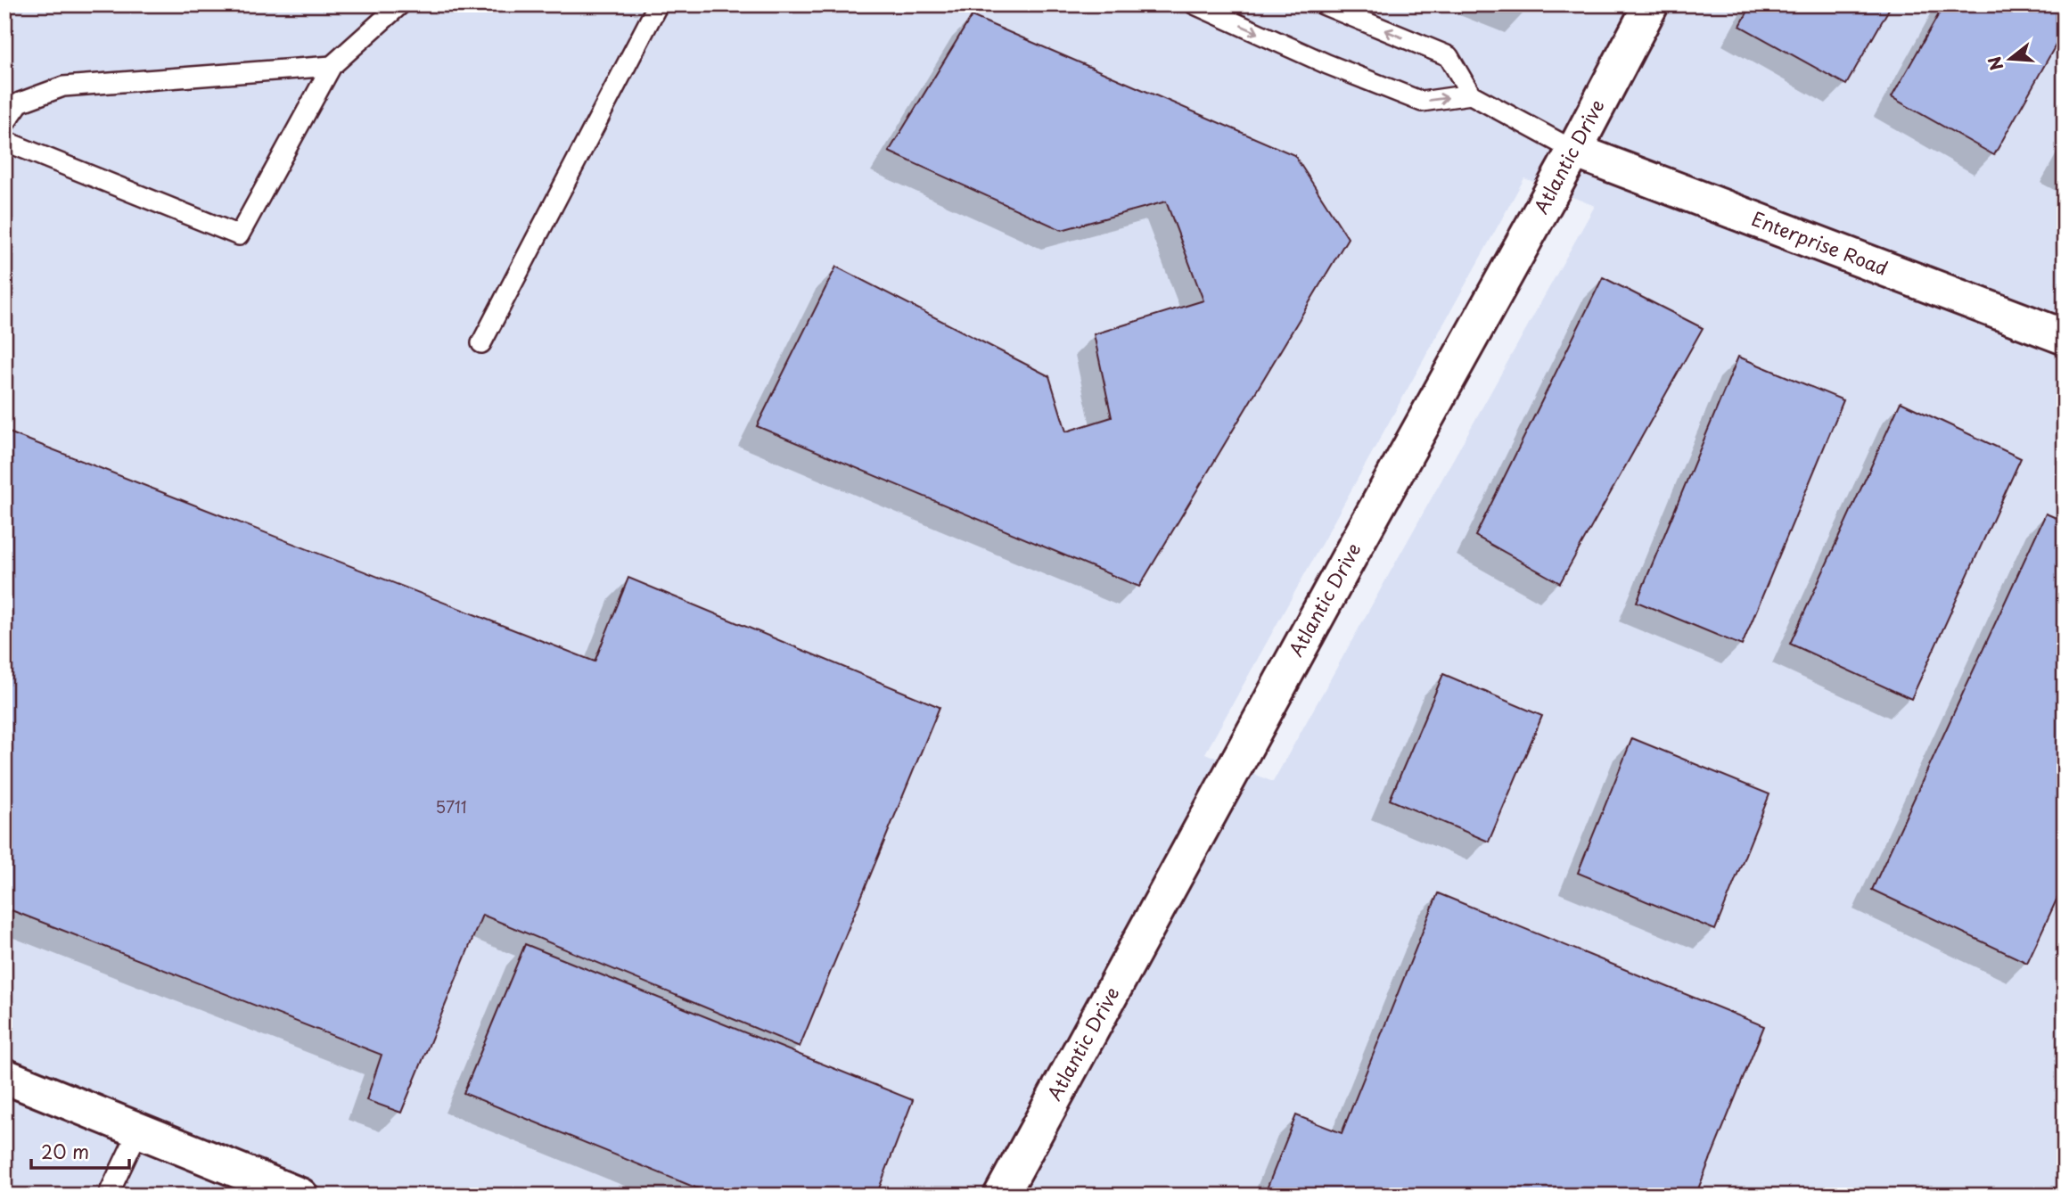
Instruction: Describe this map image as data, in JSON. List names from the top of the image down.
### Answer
{
  "streets": {
    "street": ["Atlantic Drive", "Enterprise Road"]
  },
  "crossings": [
    ["Atlantic Drive", "Enterprise Road"]
  ],
  "house_numbers": ["5711"],
  "scale_bar": "20 m",
  "north": "left"
}
